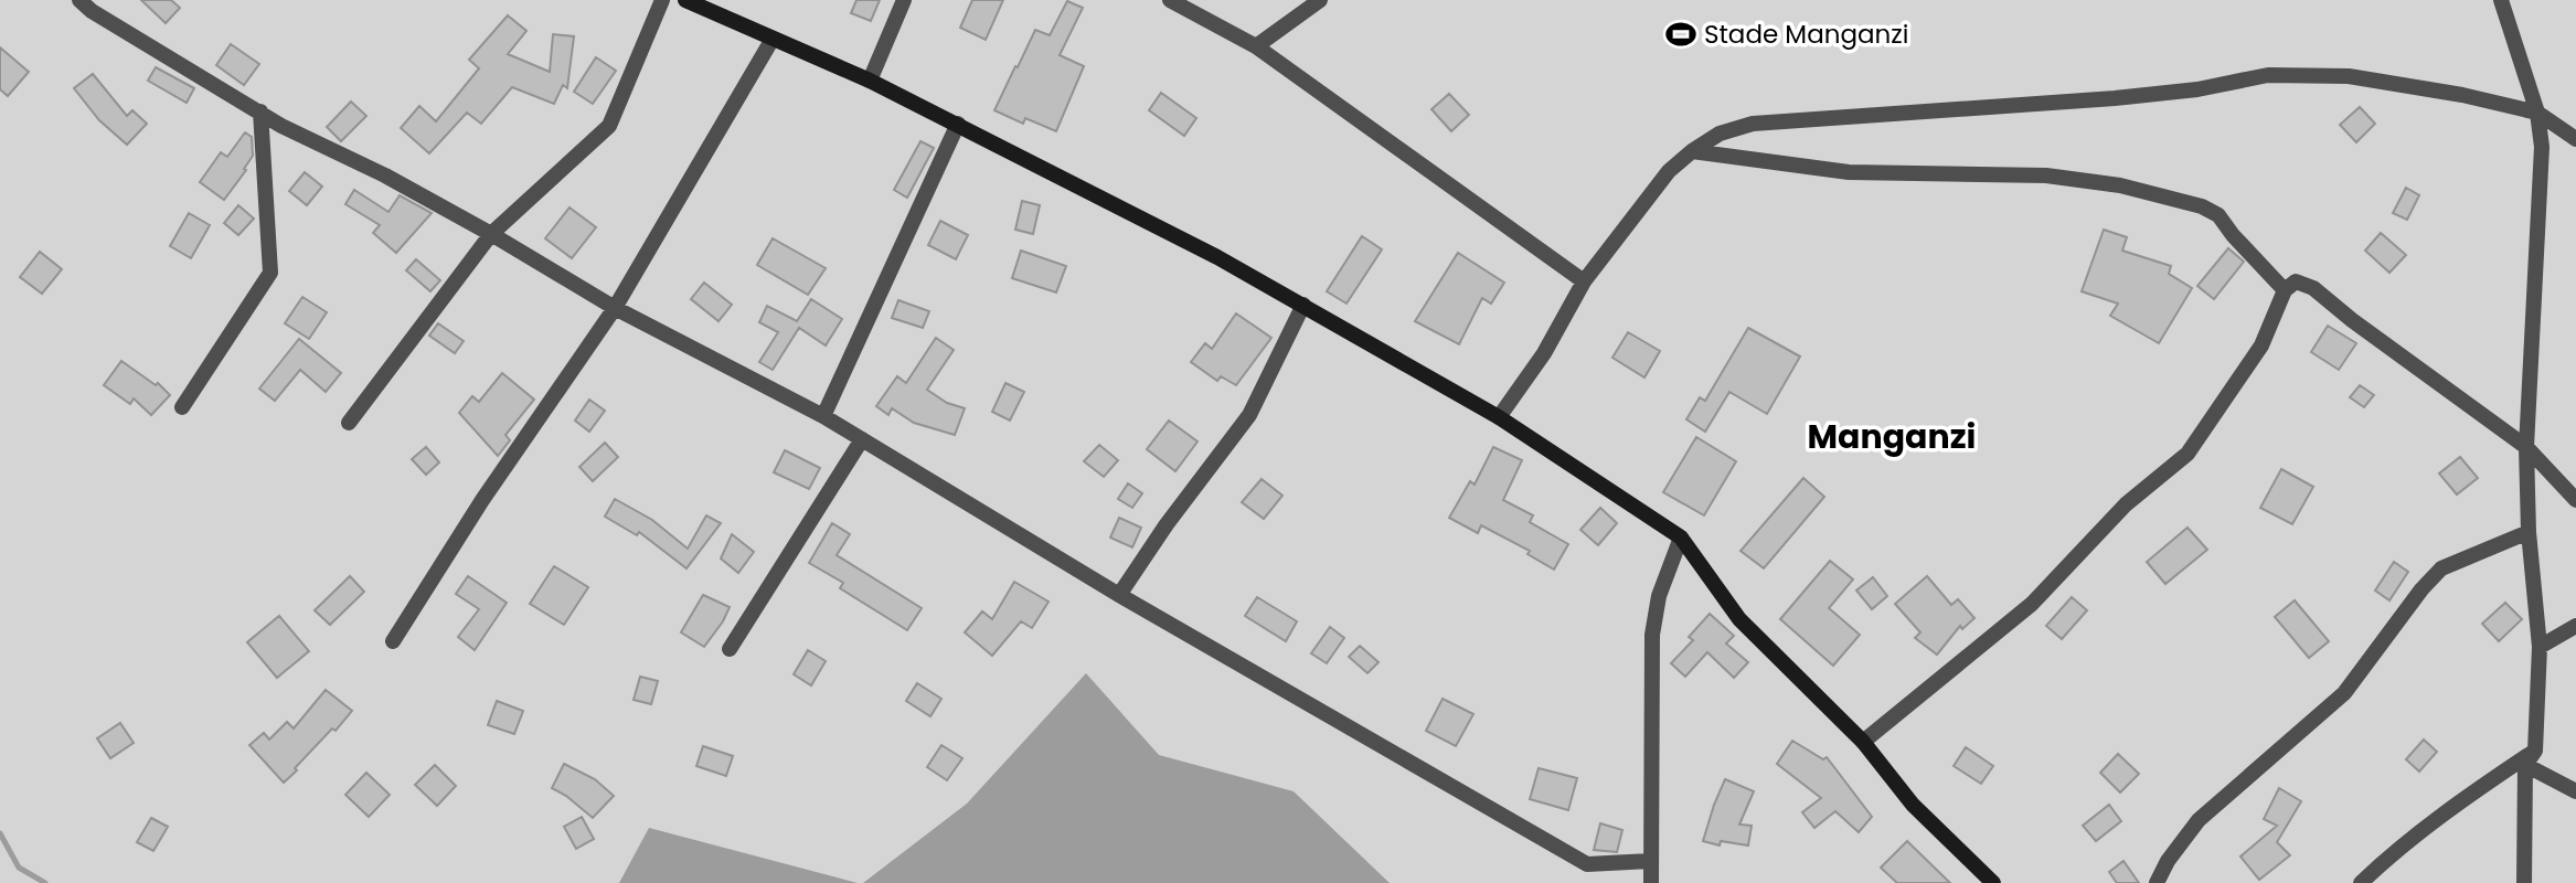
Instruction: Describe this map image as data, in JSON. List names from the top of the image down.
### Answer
{
  "districts": ["Manganzi"],
  "places": {
    "sports": ["Stade Manganzi"]
  }
}
